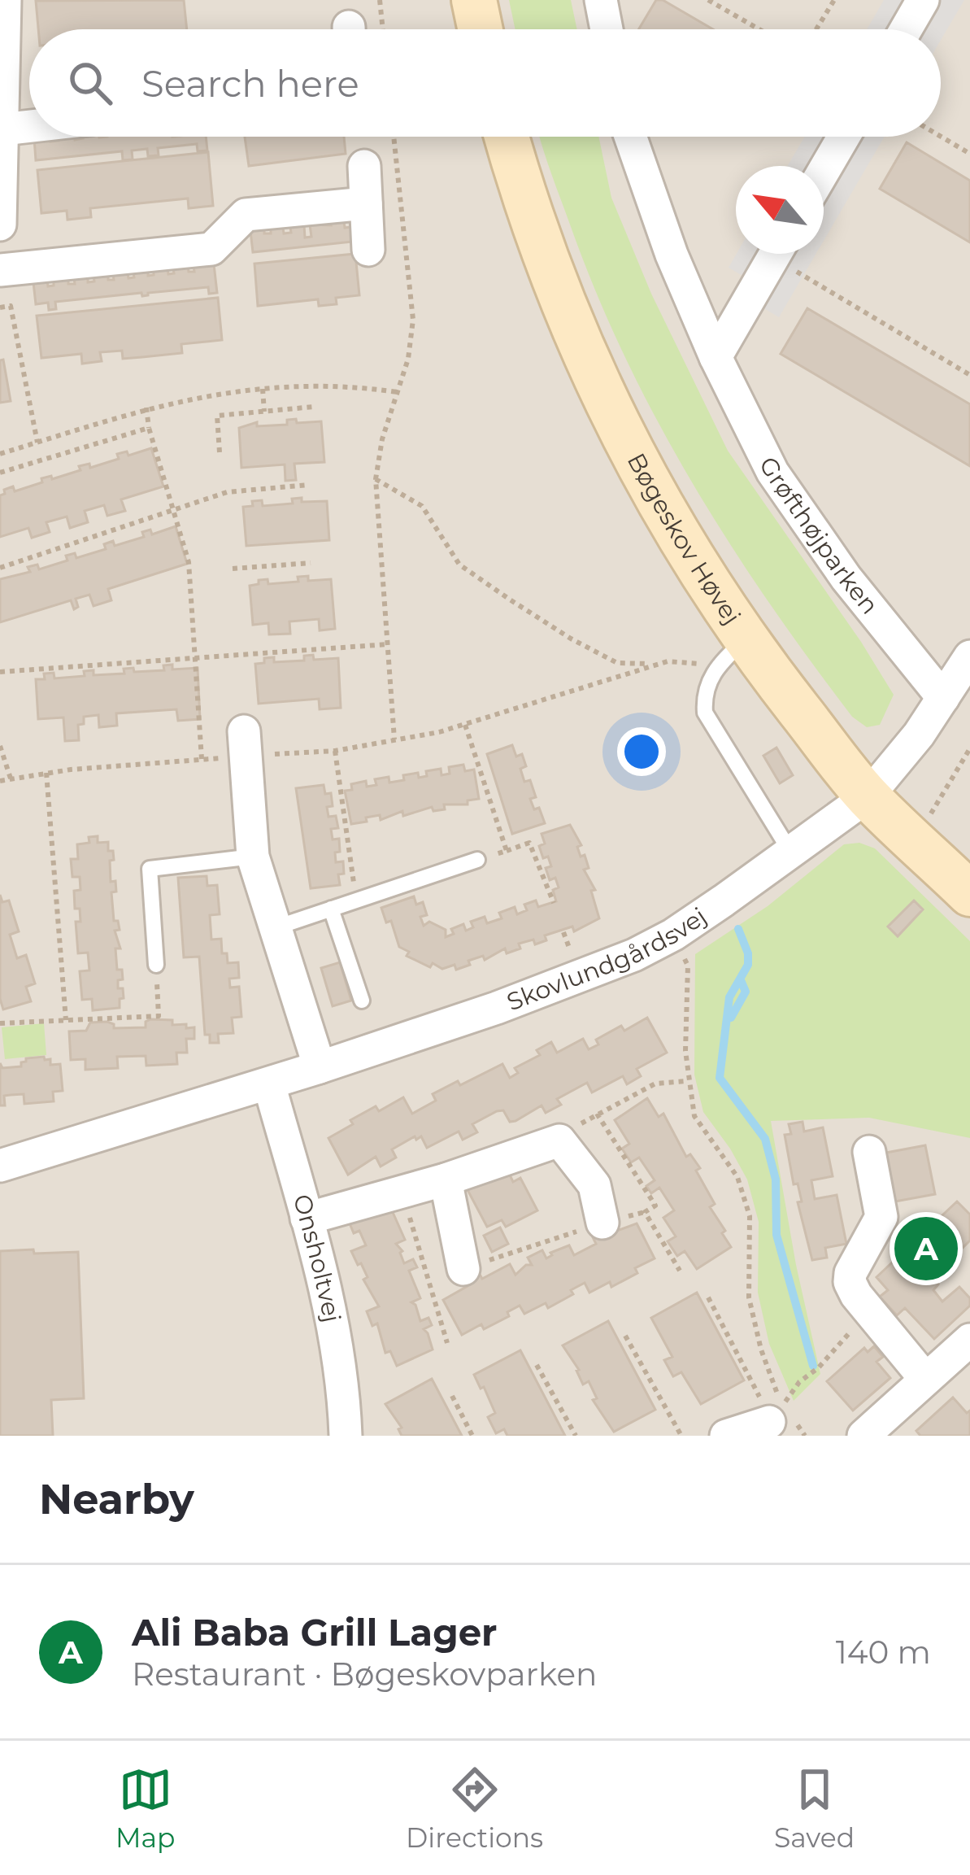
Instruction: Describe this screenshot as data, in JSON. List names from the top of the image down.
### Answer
{
  "streets": {
    "street": [
      "Grøfthøjparken",
      "Bøgeskov Høvej",
      "Skovlundgårdsvej",
      "Onsholtvej"
    ]
  },
  "crossings": [
    ["Bøgeskov Høvej", "Skovlundgårdsvej"],
    ["Skovlundgårdsvej", "Onsholtvej"]
  ],
  "north": "top left",
  "page": {
    "search": "Search here",
    "pins": "A",
    "heading": "Nearby",
    "list": [
      {
        "mark": "A",
        "name": "Ali Baba Grill Lager",
        "note": "Restaurant · Bøgeskovparken",
        "value": "140 m"
      }
    ],
    "nav": ["Map", "Directions", "Saved"]
  }
}
